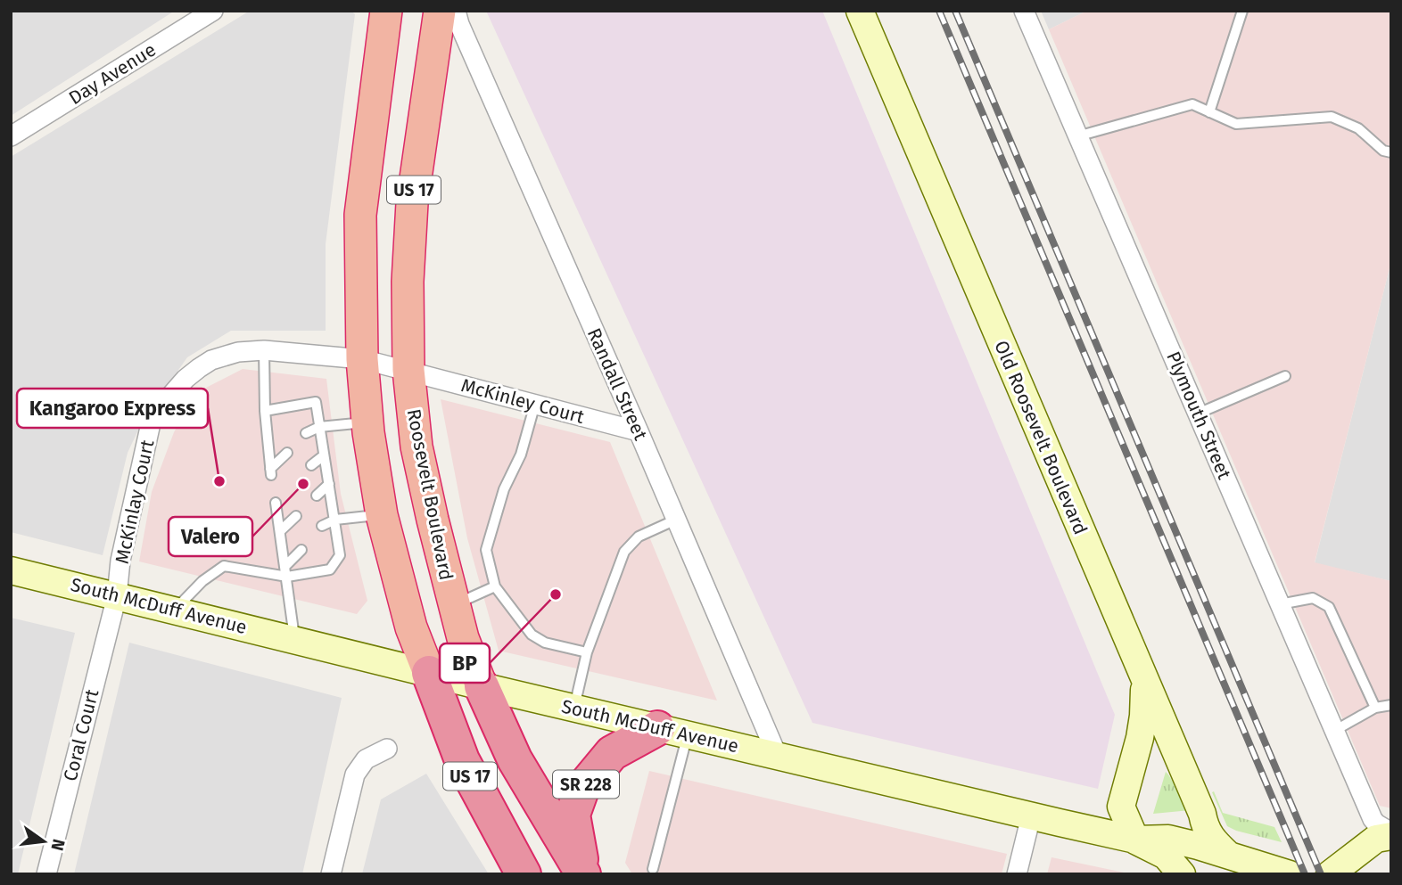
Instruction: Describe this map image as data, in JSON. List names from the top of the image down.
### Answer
{
  "streets": {
    "highway": ["US 17", "Roosevelt Boulevard", "SR 228"],
    "main road": ["Old Roosevelt Boulevard", "South McDuff Avenue"],
    "street": [
      "Day Avenue",
      "Randall Street",
      "McKinley Court",
      "Plymouth Street",
      "McKinlay Court",
      "Coral Court"
    ]
  },
  "crossings": [
    ["US 17", "McKinley Court"],
    ["US 17", "McKinlay Court"],
    ["US 17", "South McDuff Avenue"],
    ["Randall Street", "McKinley Court"],
    ["Randall Street", "South McDuff Avenue"],
    ["McKinley Court", "Roosevelt Boulevard"],
    ["McKinley Court", "McKinlay Court"],
    ["Old Roosevelt Boulevard", "South McDuff Avenue"],
    ["Roosevelt Boulevard", "South McDuff Avenue"],
    ["Roosevelt Boulevard", "SR 228"],
    ["McKinlay Court", "South McDuff Avenue"],
    ["McKinlay Court", "Coral Court"],
    ["South McDuff Avenue", "Coral Court"],
    ["South McDuff Avenue", "SR 228"]
  ],
  "places": ["Kangaroo Express", "Valero", "BP"],
  "north": "right"
}
